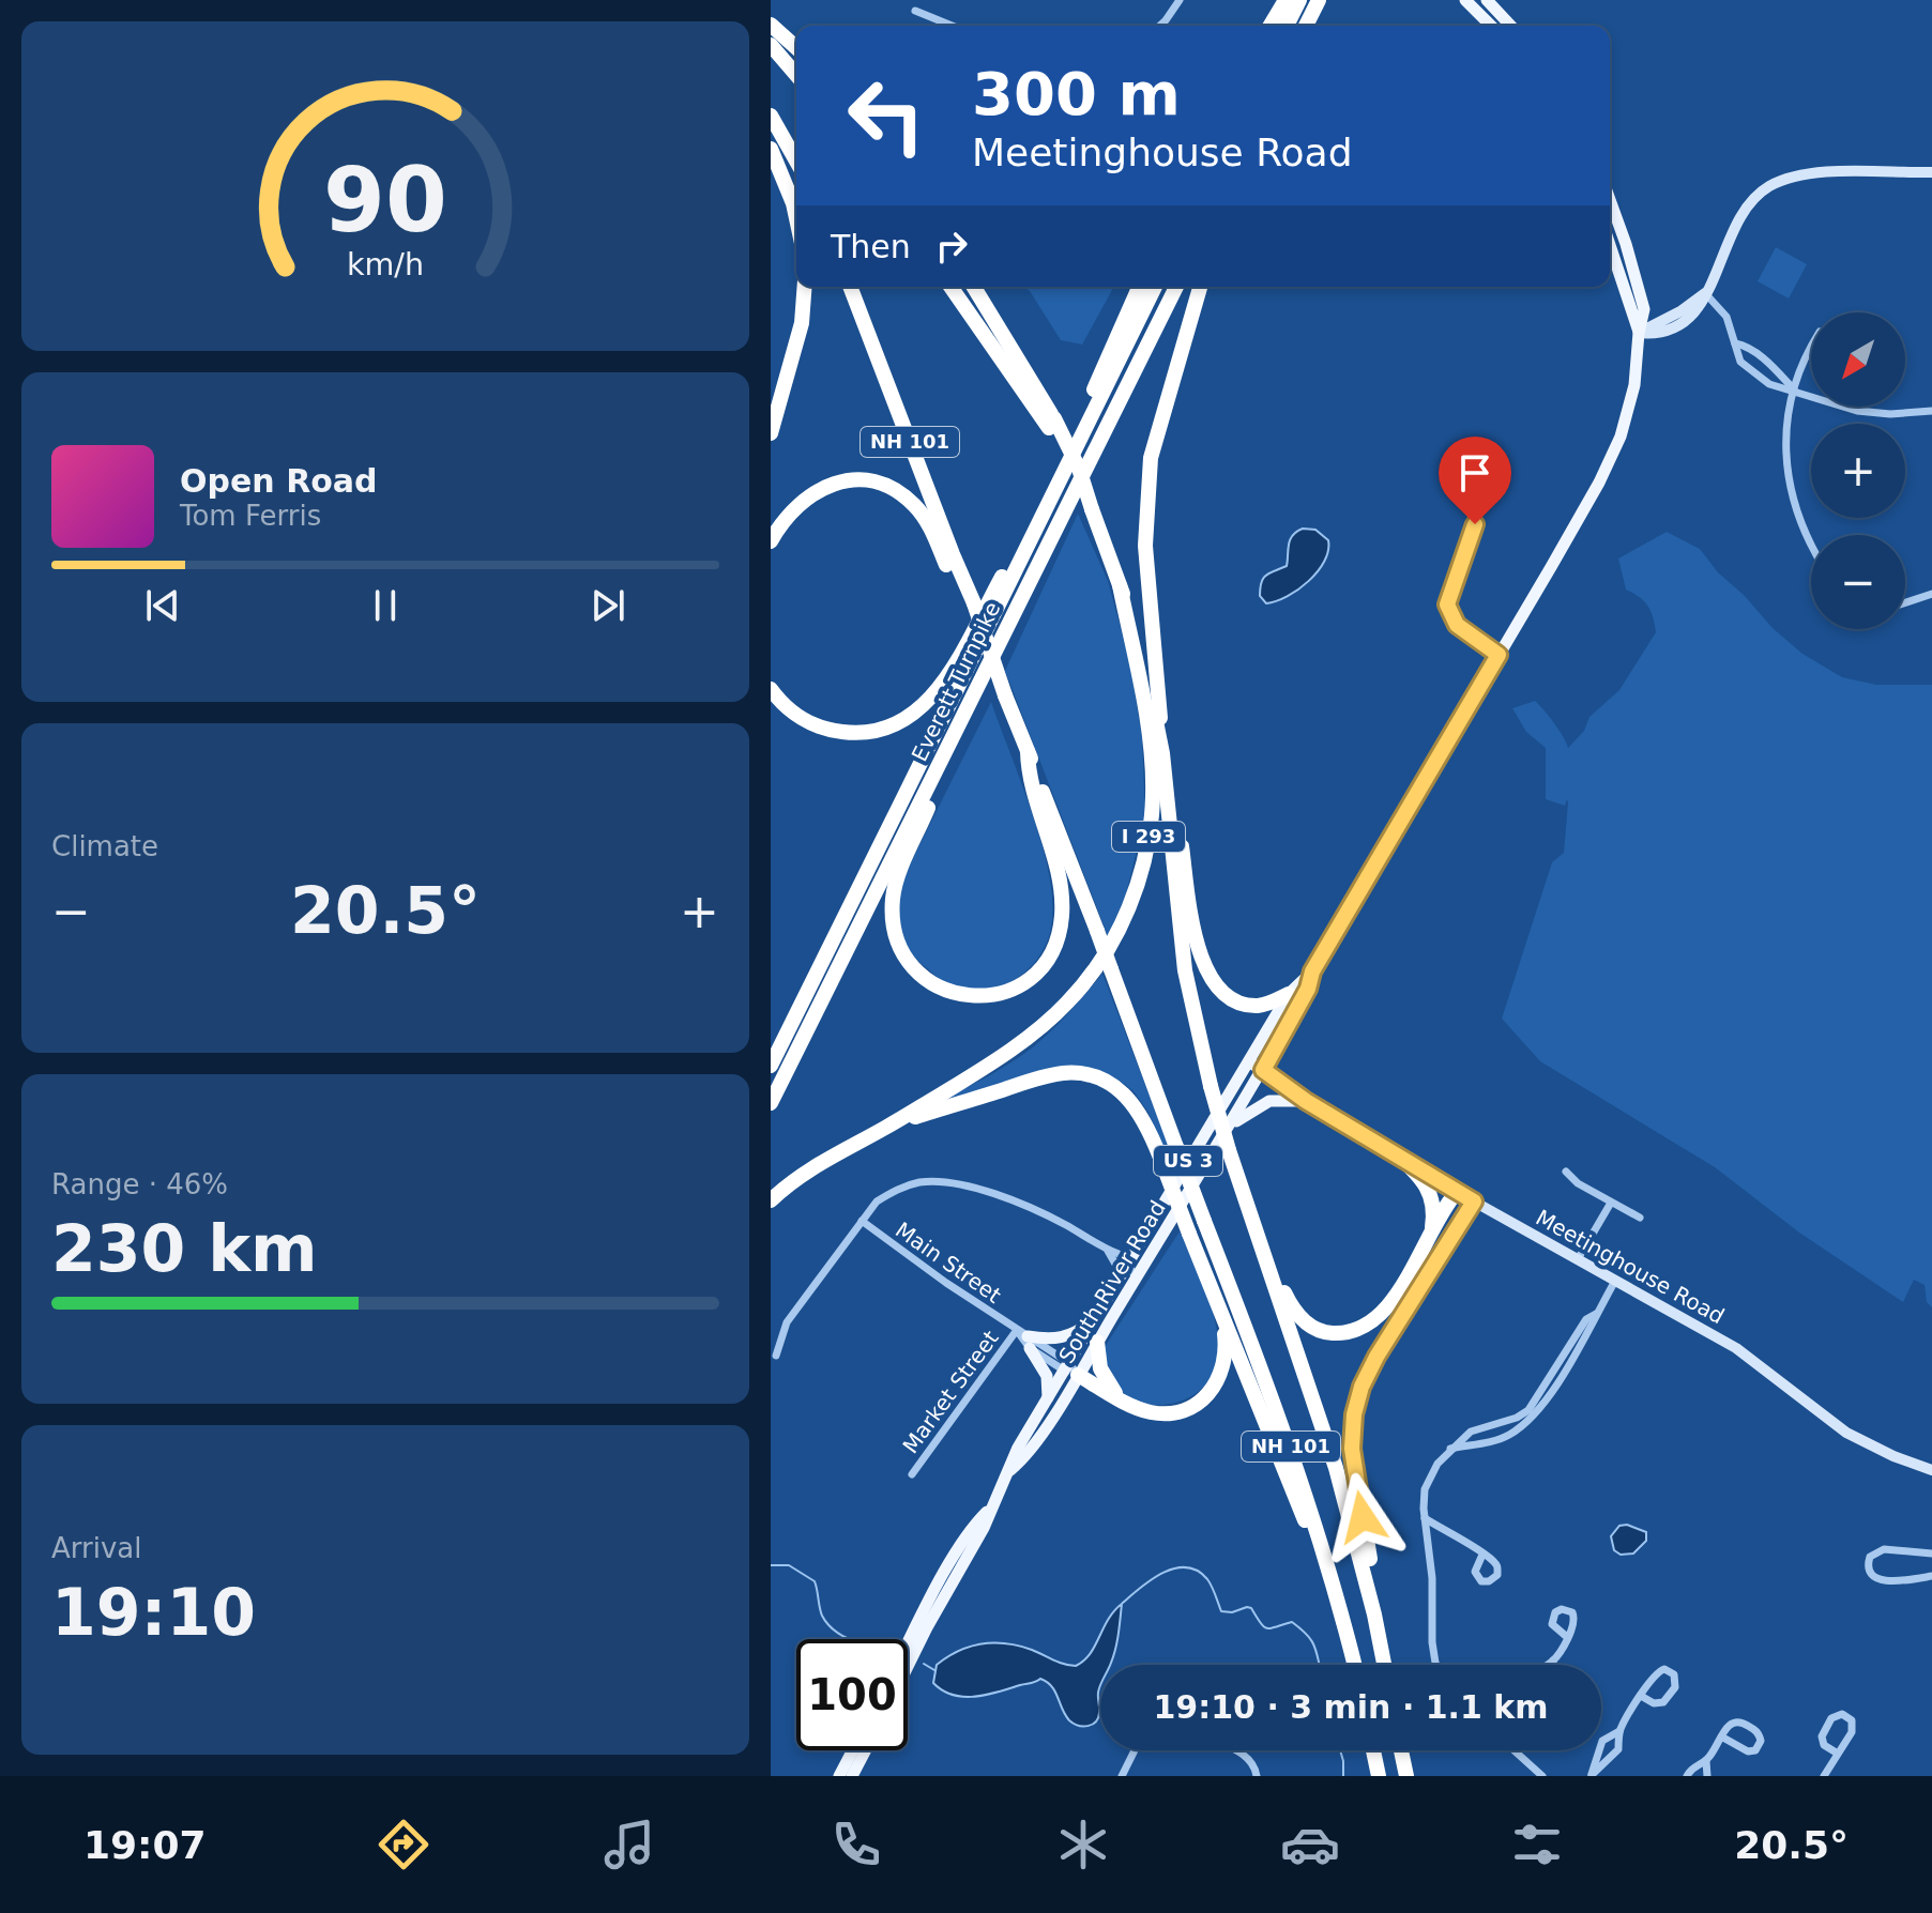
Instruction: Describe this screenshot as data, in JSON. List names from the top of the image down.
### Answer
{
  "streets": {
    "highway": ["NH 101", "Everett Turnpike", "I 293"],
    "main road": ["US 3", "Meetinghouse Road", "South River Road"],
    "street": ["Main Street", "Market Street"]
  },
  "crossings": [
    ["NH 101", "I 293"],
    ["Main Street", "South River Road"],
    ["Main Street", "Market Street"],
    ["Meetinghouse Road", "South River Road"]
  ],
  "north": "bottom left",
  "page": {
    "turn": ["300 m", "Meetinghouse Road"],
    "then": "Then",
    "map_buttons": ["+", "−"],
    "song": ["Open Road", "Tom Ferris"],
    "tile": [
      "Climate",
      ["Range · 46%", "230 km"],
      ["Arrival", "19:10"]
    ],
    "heat": ["−", "20.5°", "+"],
    "limit": "100",
    "trip": "19:10 · 3 min · 1.1 km",
    "tabs": ["19:07", "20.5°"],
    "gauge": ["90", "km/h"]
  }
}
